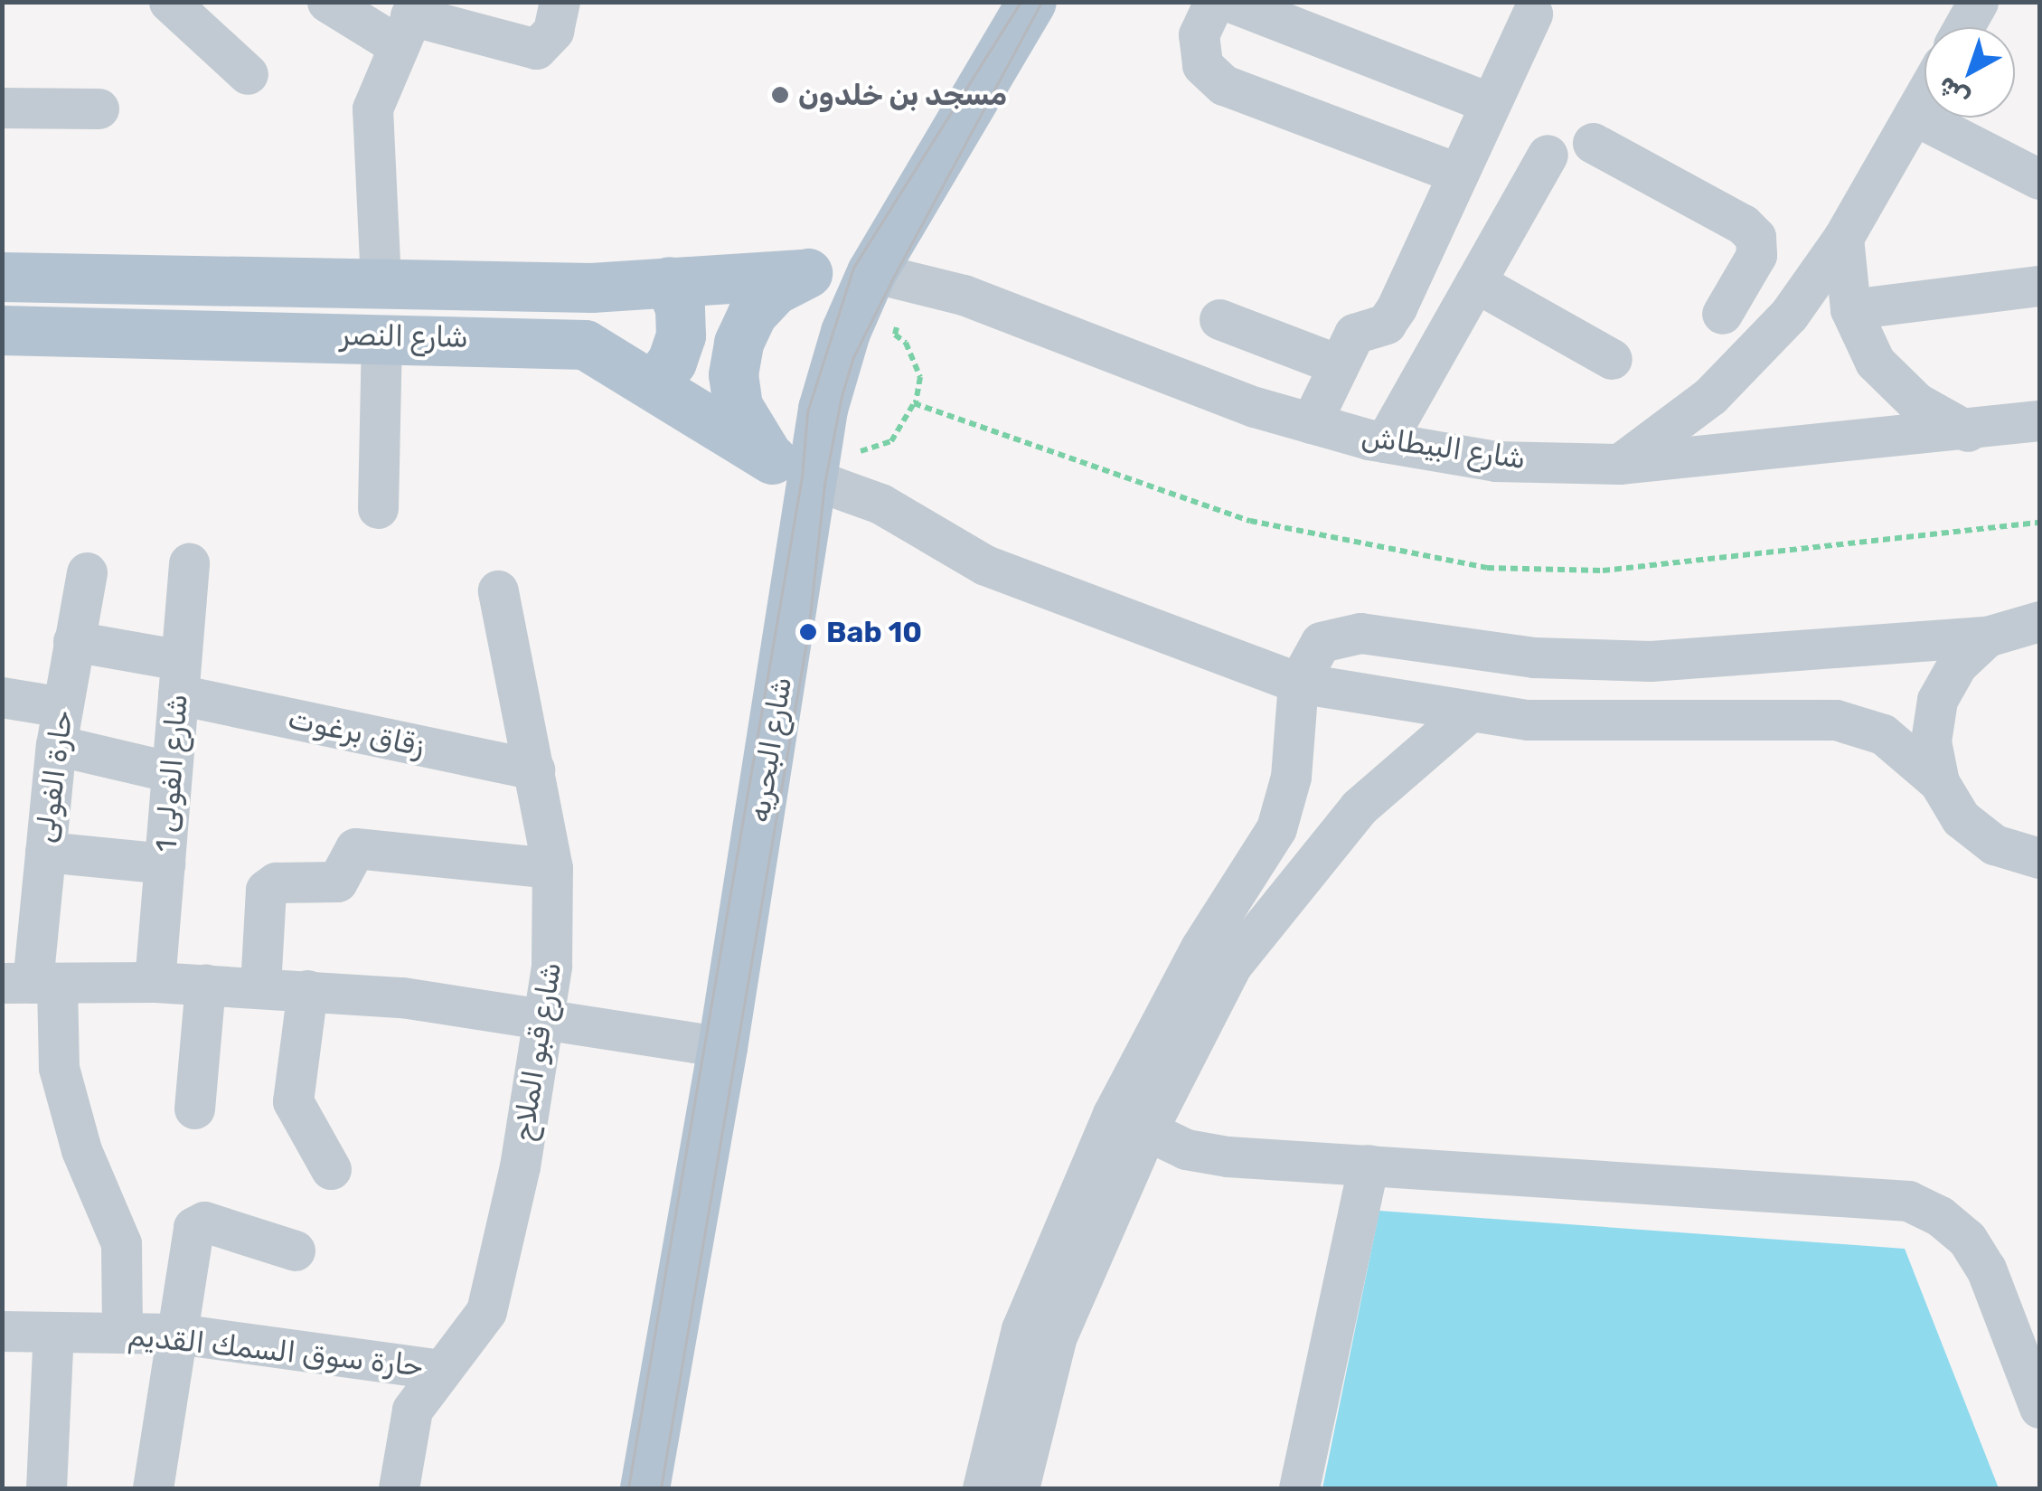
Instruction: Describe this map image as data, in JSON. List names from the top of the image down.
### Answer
{
  "streets": {
    "main road": ["شارع النصر", "شارع البحريه"],
    "street": [
      "شارع البيطاش",
      "زقاق برغوت",
      "شارع الفولى 1",
      "حارة الفولى",
      "شارع قبو الملاح",
      "حارة سوق السمك القديم"
    ]
  },
  "crossings": [
    ["شارع النصر", "شارع البيطاش"],
    ["شارع النصر", "شارع البحريه"],
    ["شارع البيطاش", "شارع البحريه"],
    ["زقاق برغوت", "شارع الفولى 1"],
    ["زقاق برغوت", "حارة الفولى"],
    ["زقاق برغوت", "شارع قبو الملاح"],
    ["حارة الفولى", "حارة سوق السمك القديم"],
    ["شارع قبو الملاح", "حارة سوق السمك القديم"]
  ],
  "places": ["مسجد بن خلدون", "Bab 10"],
  "north": "bottom left"
}
